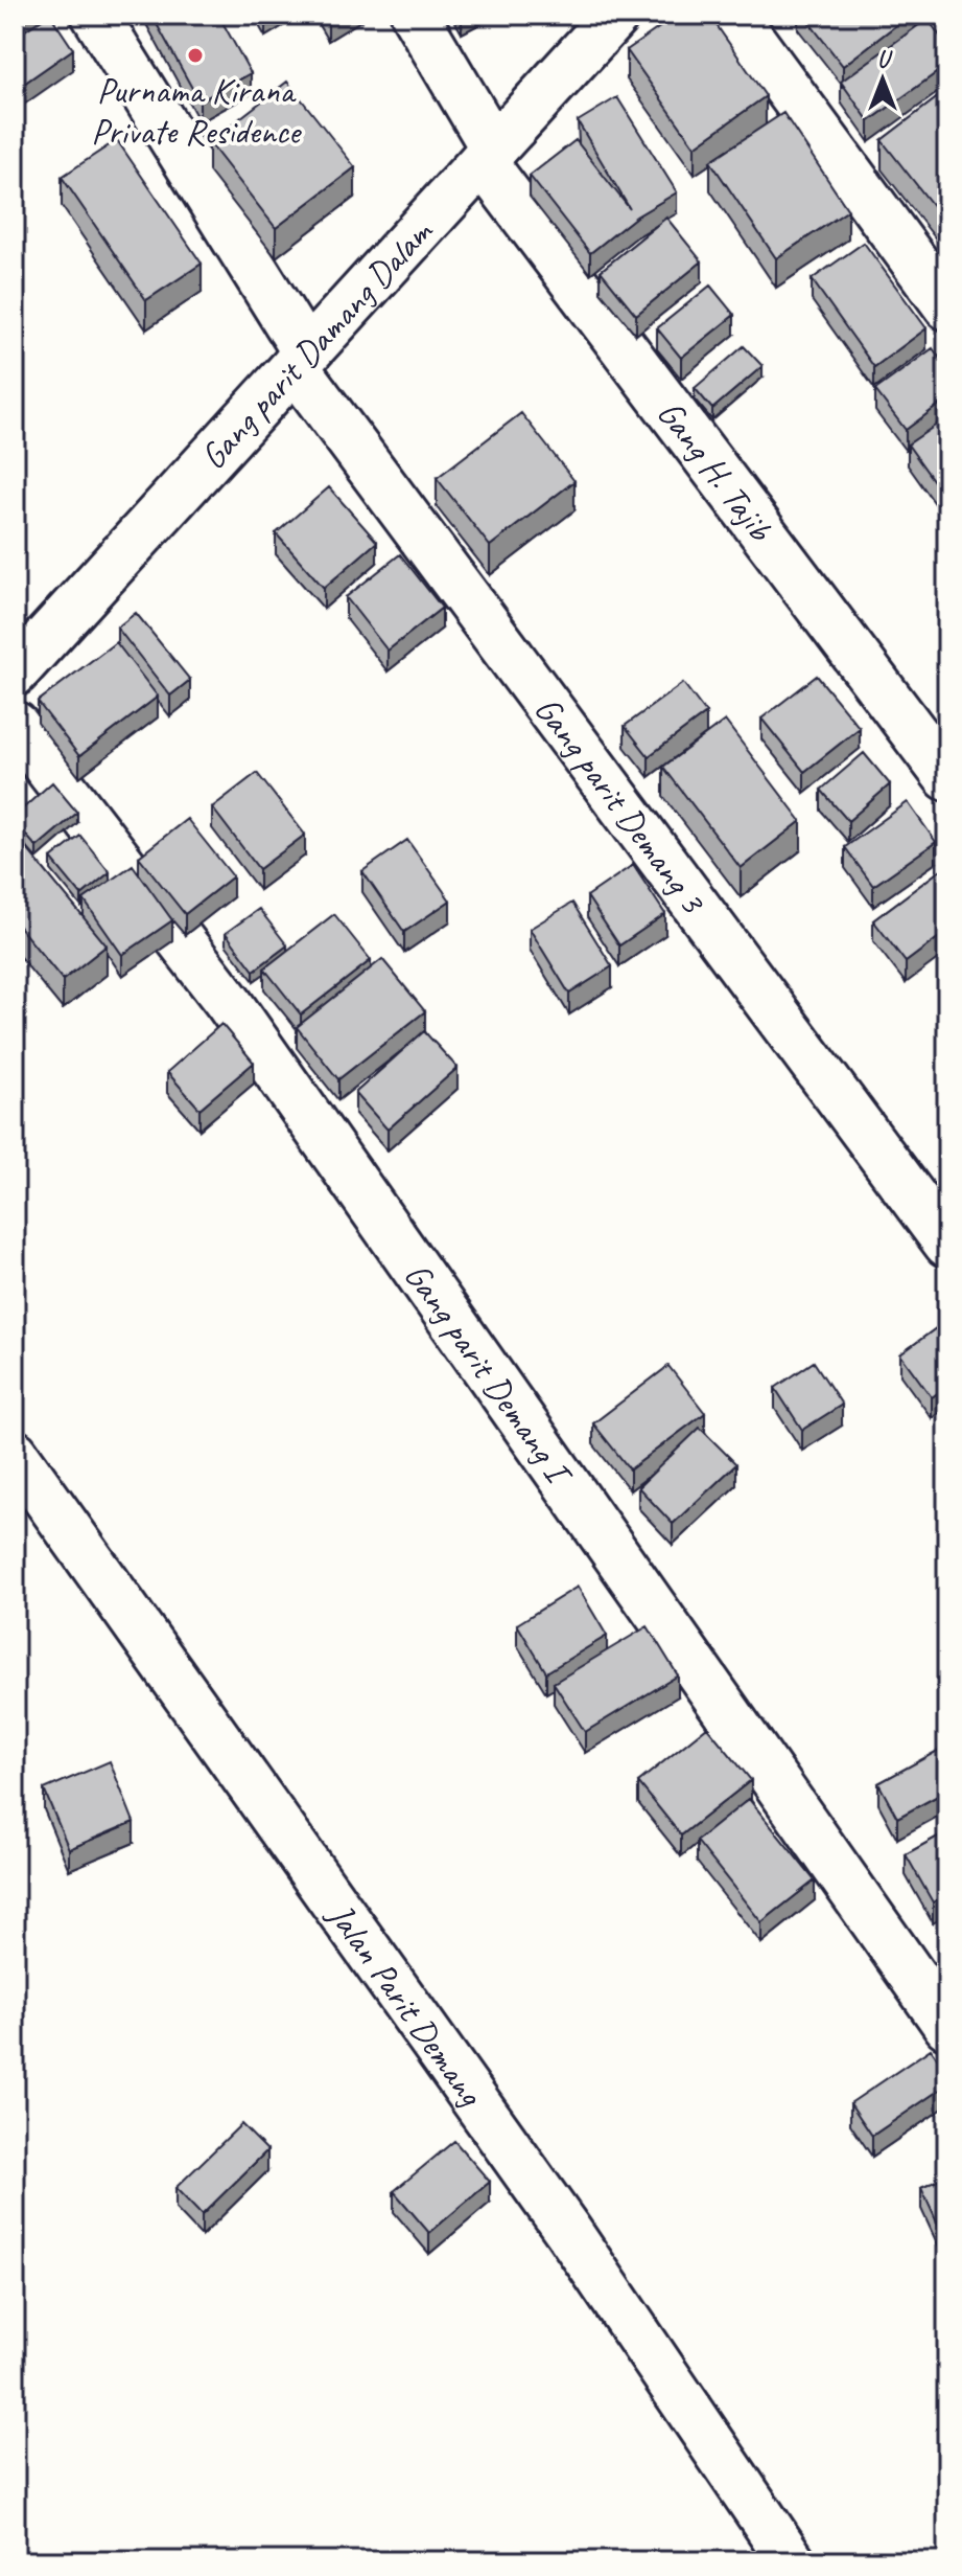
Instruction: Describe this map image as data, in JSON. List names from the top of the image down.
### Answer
{
  "streets": {
    "street": [
      "Gang parit Damang Dalam",
      "Gang H. Tajib",
      "Gang parit Demang 3",
      "Gang parit Demang I",
      "Jalan Parit Demang"
    ]
  },
  "crossings": [
    ["Gang parit Damang Dalam", "Gang H. Tajib"],
    ["Gang parit Damang Dalam", "Gang parit Demang 3"]
  ],
  "places": ["Purnama Kirana Private Residence"],
  "north": "top"
}
